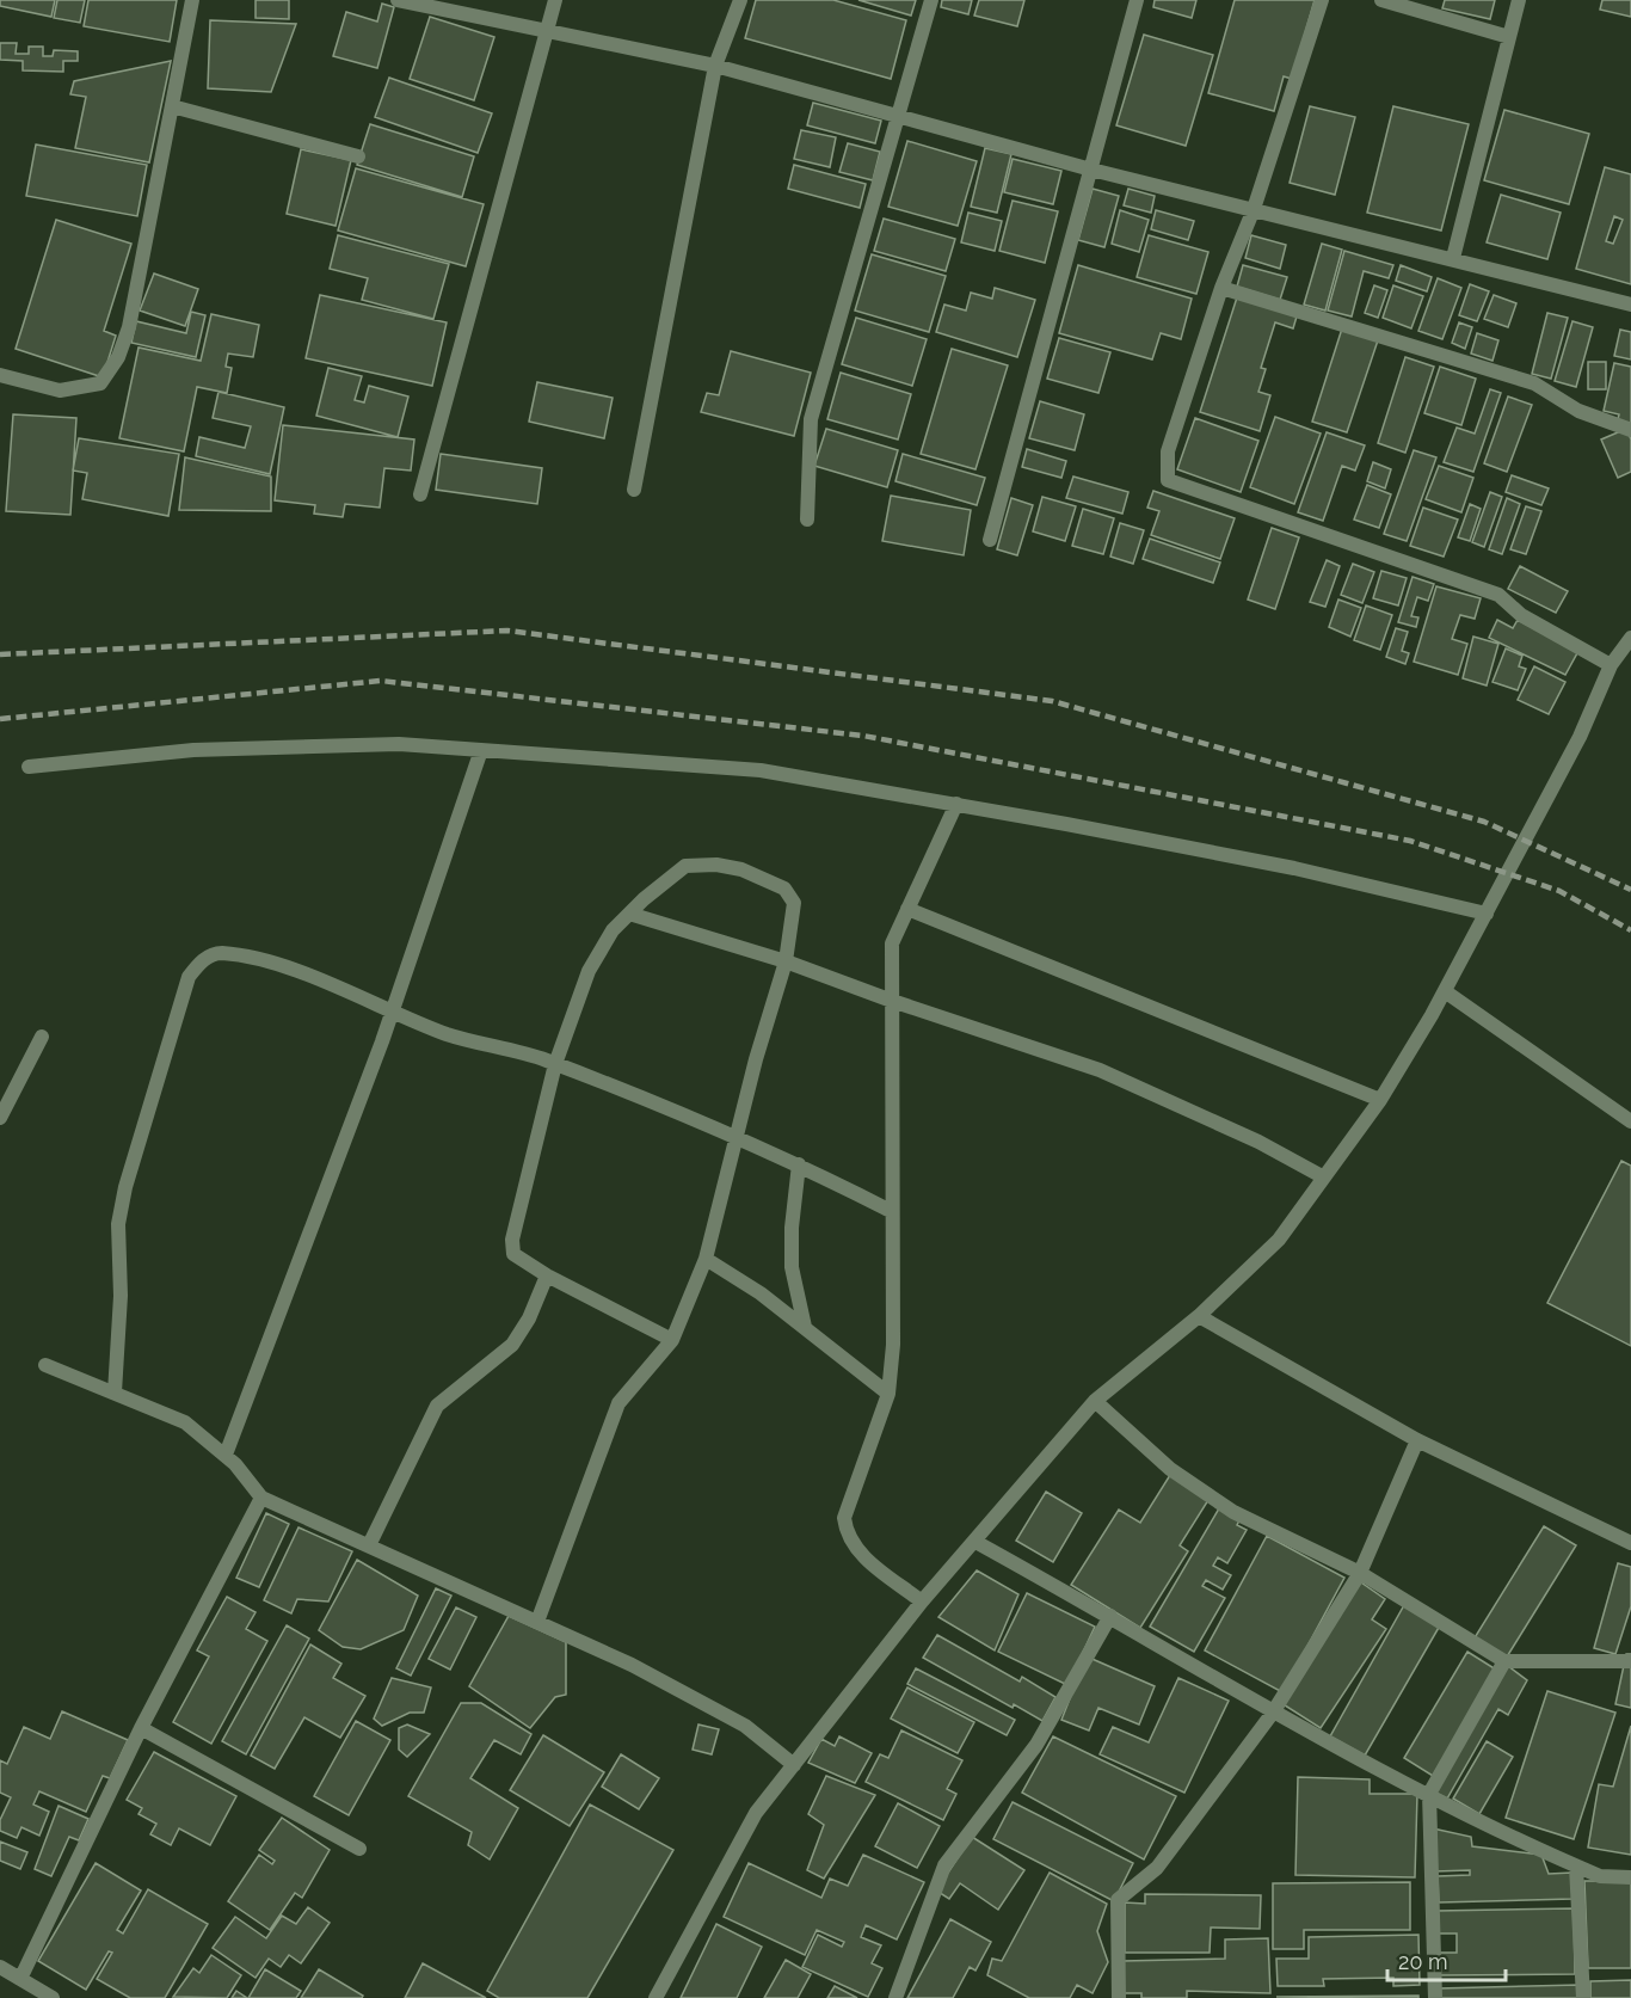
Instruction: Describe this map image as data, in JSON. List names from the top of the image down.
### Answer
{
  "scale_bar": "20 m"
}
